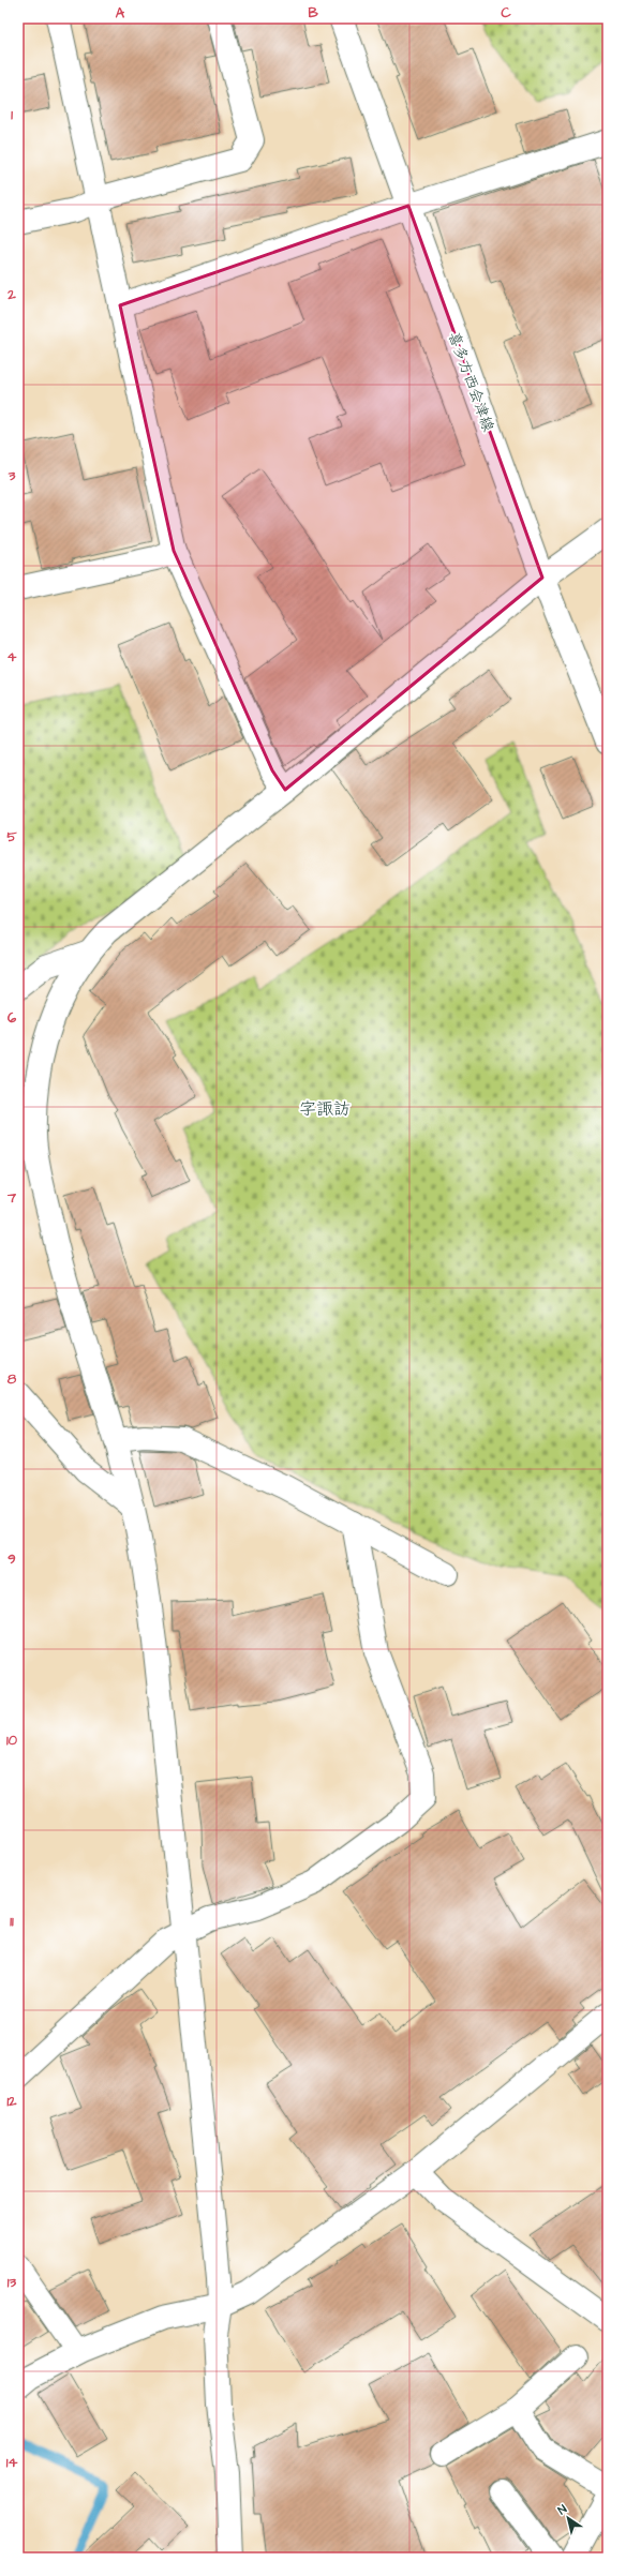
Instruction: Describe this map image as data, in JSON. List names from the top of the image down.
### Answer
{
  "streets": {
    "street": ["喜多方西会津線"]
  },
  "districts": ["字諏訪"],
  "north": "top left",
  "grid": {
    "columns": ["A", "B", "C"],
    "rows": [
      "1",
      "2",
      "3",
      "4",
      "5",
      "6",
      "7",
      "8",
      "9",
      "10",
      "11",
      "12",
      "13",
      "14"
    ]
  }
}
